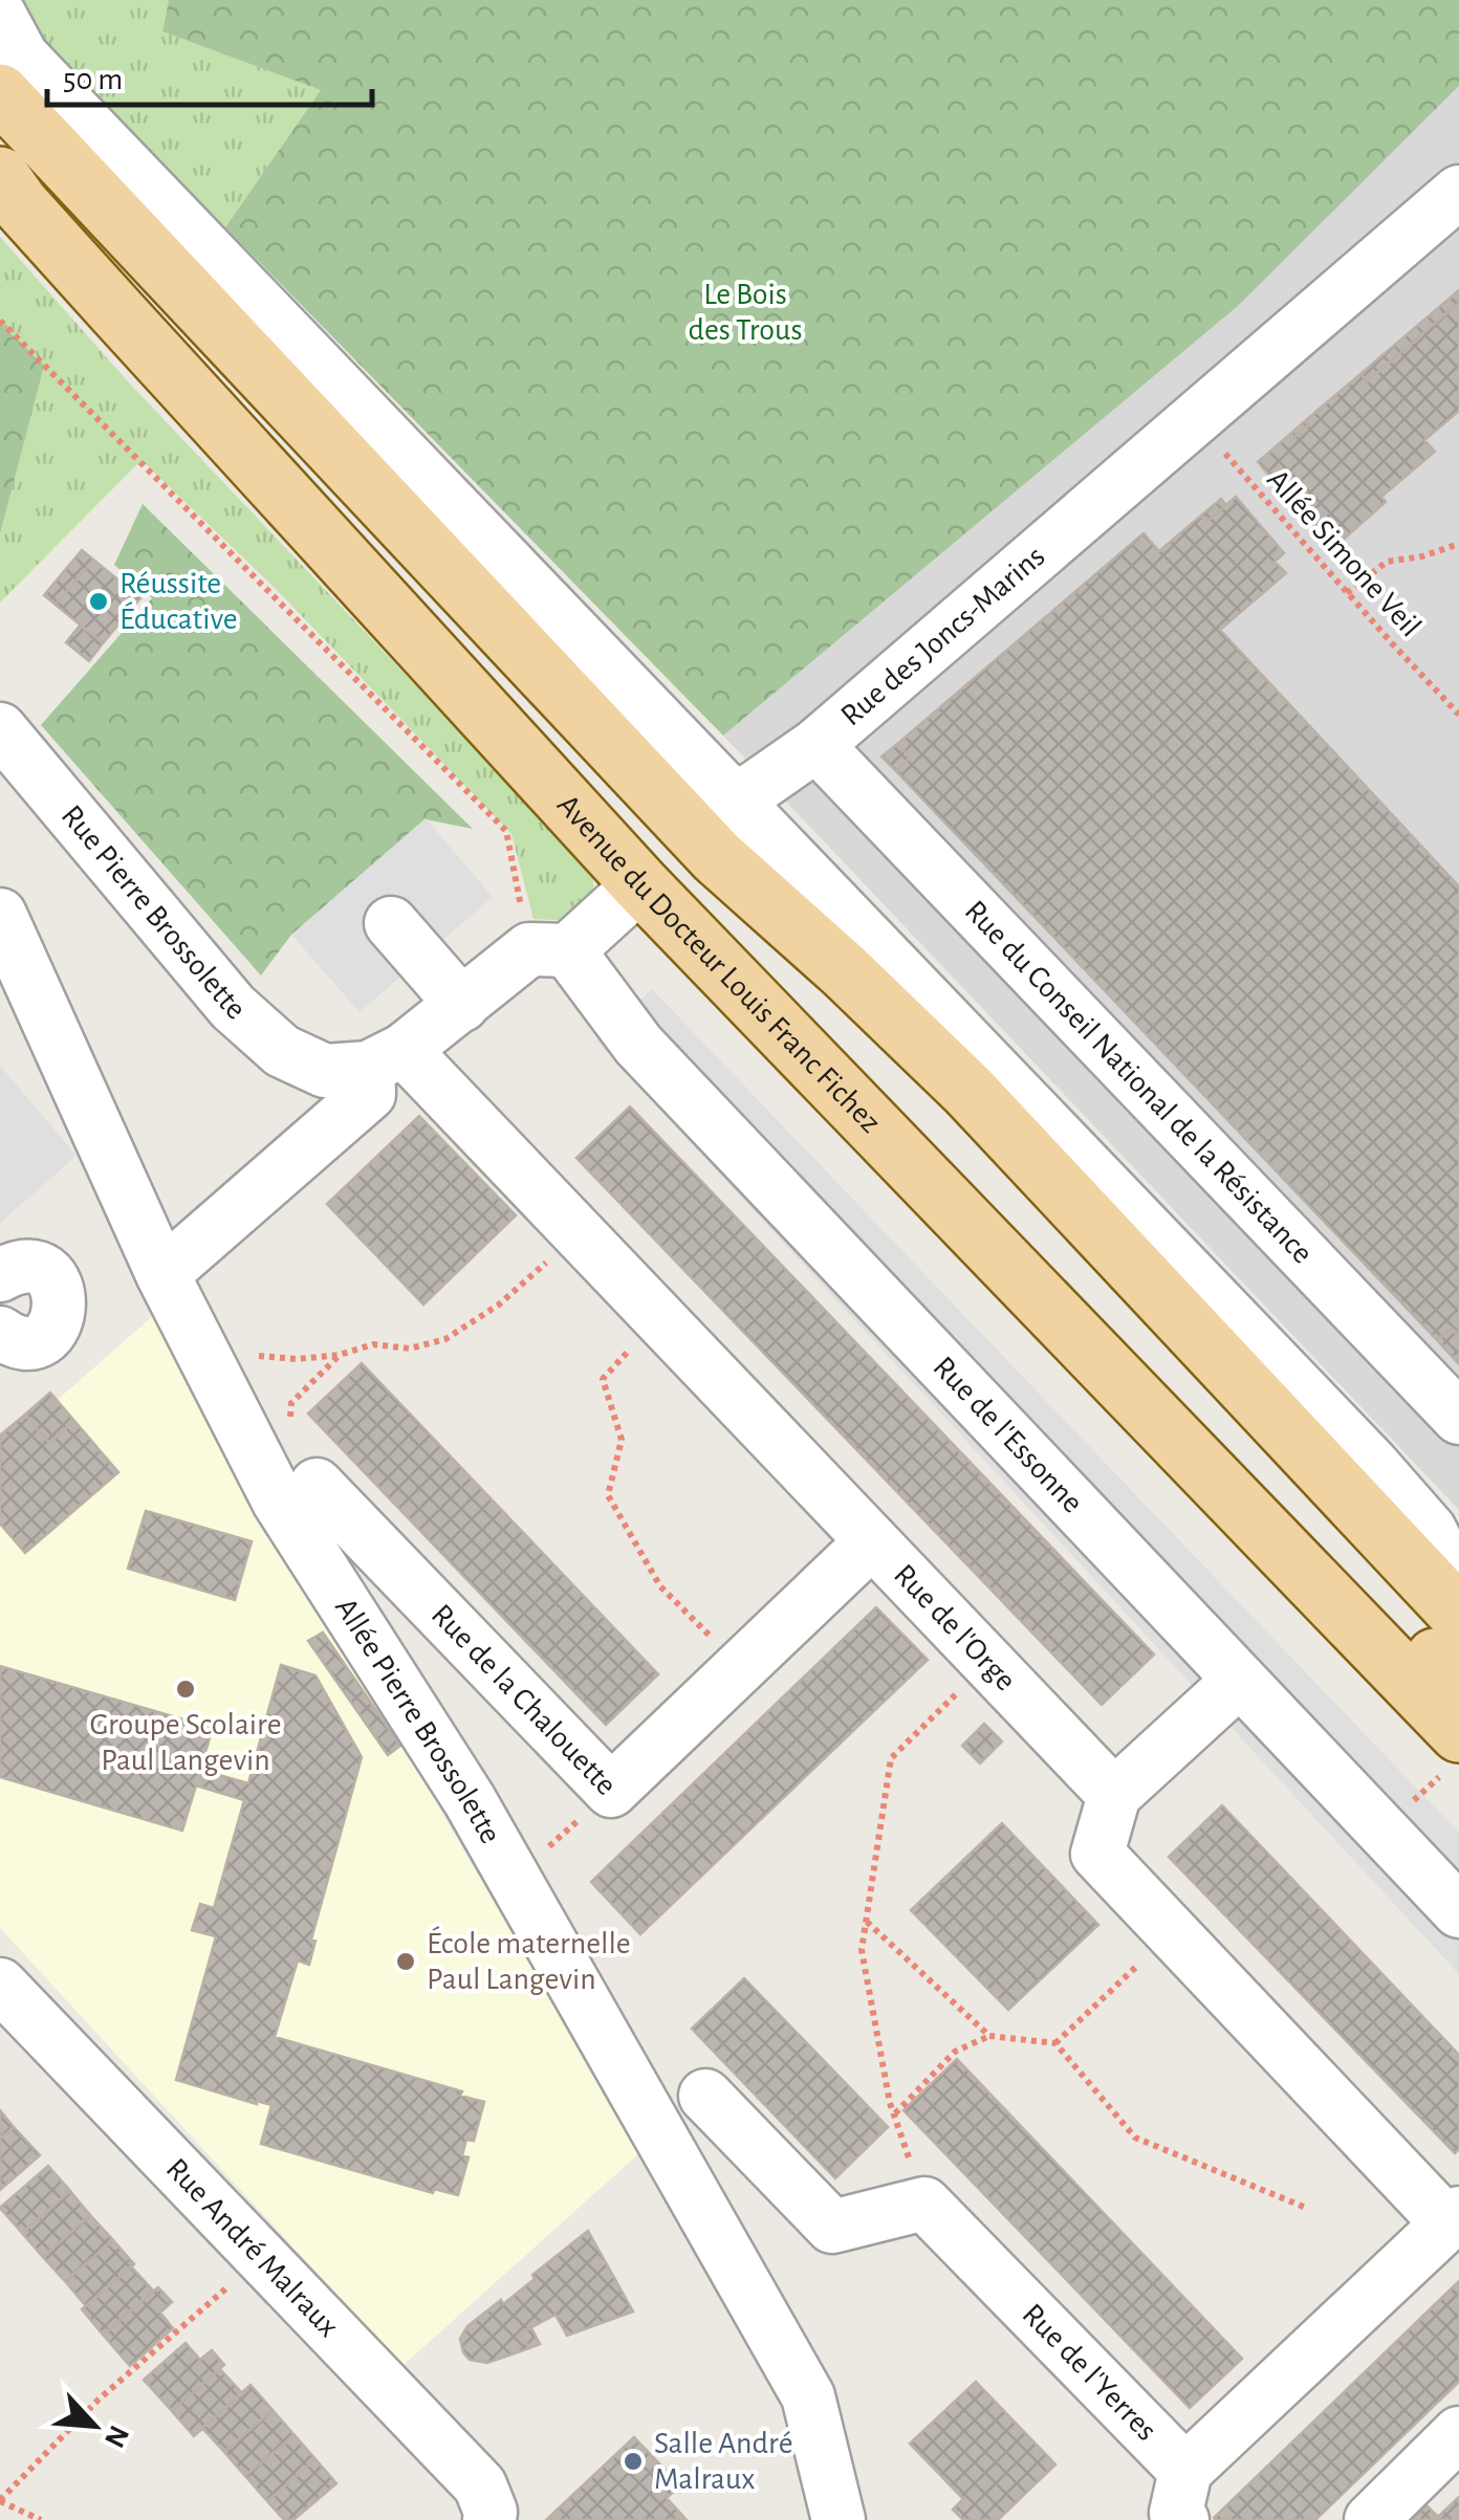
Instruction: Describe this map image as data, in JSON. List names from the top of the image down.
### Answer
{
  "streets": {
    "main road": ["Avenue du Docteur Louis Franc Fichez"],
    "street": [
      "Rue des Joncs-Marins",
      "Rue Pierre Brossolette",
      "Rue du Conseil National de la Résistance",
      "Rue de l'Essonne",
      "Rue de l'Orge",
      "Rue de la Chalouette",
      "Allée Pierre Brossolette",
      "Rue André Malraux",
      "Rue de l'Yerres"
    ],
    "path": ["Allée Simone Veil"]
  },
  "crossings": [
    ["Allée Simone Veil", "Rue des Joncs-Marins"],
    ["Rue des Joncs-Marins", "Rue du Conseil National de la Résistance"],
    ["Rue Pierre Brossolette", "Rue de l'Orge"],
    ["Rue de l'Orge", "Rue de la Chalouette"]
  ],
  "parks": ["Le Bois des Trous"],
  "places": [
    "Réussite Éducative",
    "Groupe Scolaire Paul Langevin",
    "École maternelle Paul Langevin",
    "Salle André Malraux"
  ],
  "scale_bar": "50 m",
  "north": "bottom right"
}
